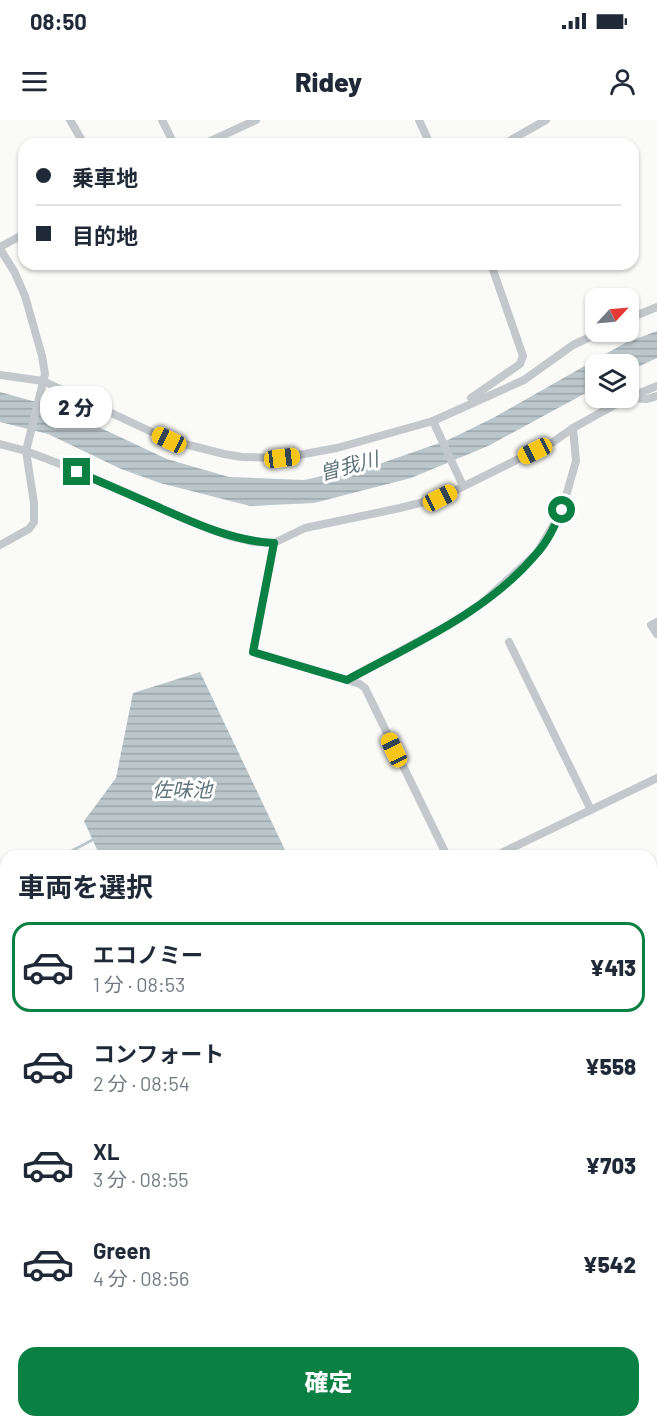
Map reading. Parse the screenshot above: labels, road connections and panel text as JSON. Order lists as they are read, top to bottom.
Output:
{
  "water": ["曽我川", "佐味池"],
  "north": "top right",
  "page": {
    "status": "08:50",
    "header": "Ridey",
    "banner": ["乗車地", "目的地"],
    "bubble": "2 分",
    "heading": "車両を選択",
    "list": [
      {
        "name": "エコノミー",
        "note": "1 分 · 08:53",
        "value": "¥413"
      },
      {
        "name": "コンフォート",
        "note": "2 分 · 08:54",
        "value": "¥558"
      },
      {
        "name": "XL",
        "note": "3 分 · 08:55",
        "value": "¥703"
      },
      {
        "name": "Green",
        "note": "4 分 · 08:56",
        "value": "¥542"
      }
    ],
    "buttons": "確定"
  }
}
